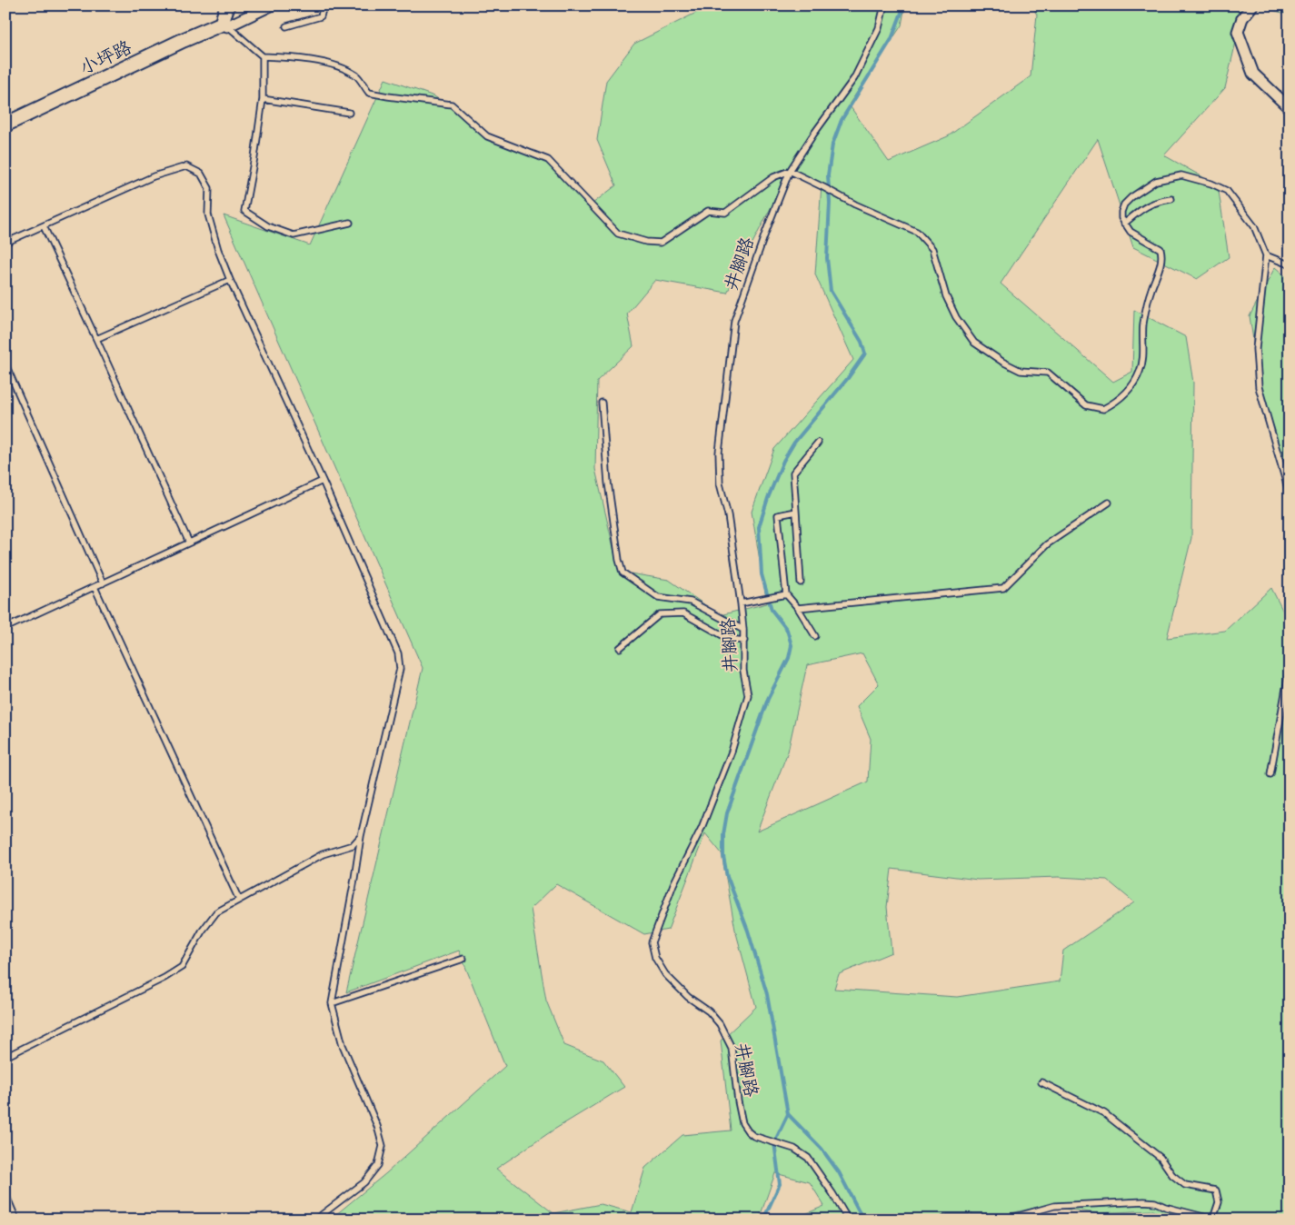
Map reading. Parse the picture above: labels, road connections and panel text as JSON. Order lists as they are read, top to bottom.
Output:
{
  "streets": {
    "street": ["小坪路"],
    "lane": ["井腳路"]
  }
}
